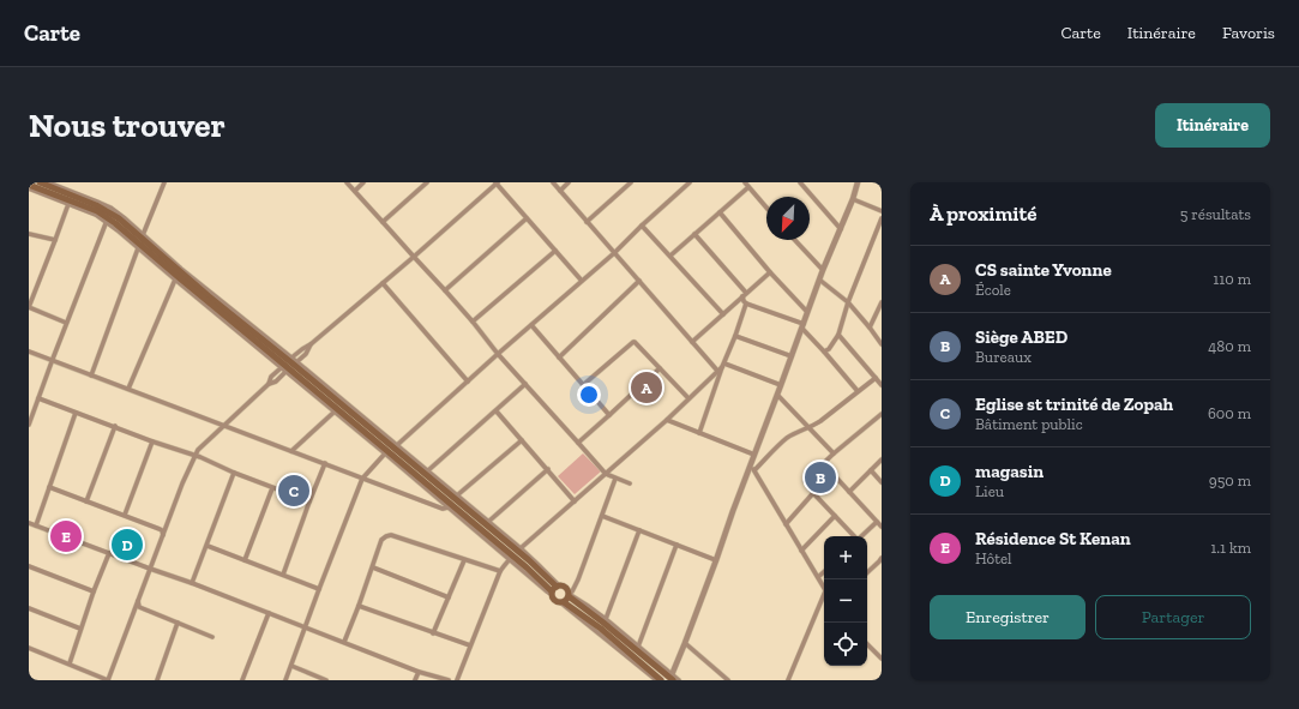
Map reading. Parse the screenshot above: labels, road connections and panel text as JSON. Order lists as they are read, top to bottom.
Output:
{
  "north": "bottom left",
  "page": {
    "header": "Carte",
    "nav": ["Carte", "Itinéraire", "Favoris"],
    "buttons": [
      "Itinéraire",
      ["Enregistrer", "Partager"]
    ],
    "title": "Nous trouver",
    "heading": ["À proximité", "5 résultats"],
    "list": [
      {
        "mark": "A",
        "name": "CS sainte Yvonne",
        "note": "École",
        "value": "110 m"
      },
      {
        "mark": "B",
        "name": "Siège ABED",
        "note": "Bureaux",
        "value": "480 m"
      },
      {
        "mark": "C",
        "name": "Eglise st trinité de Zopah",
        "note": "Bâtiment public",
        "value": "600 m"
      },
      {
        "mark": "D",
        "name": "magasin",
        "note": "Lieu",
        "value": "950 m"
      },
      {
        "mark": "E",
        "name": "Résidence St Kenan",
        "note": "Hôtel",
        "value": "1.1 km"
      }
    ],
    "pins": [
      "A",
      "B",
      "C",
      "E",
      "D"
    ],
    "map_buttons": ["+", "−"]
  }
}
